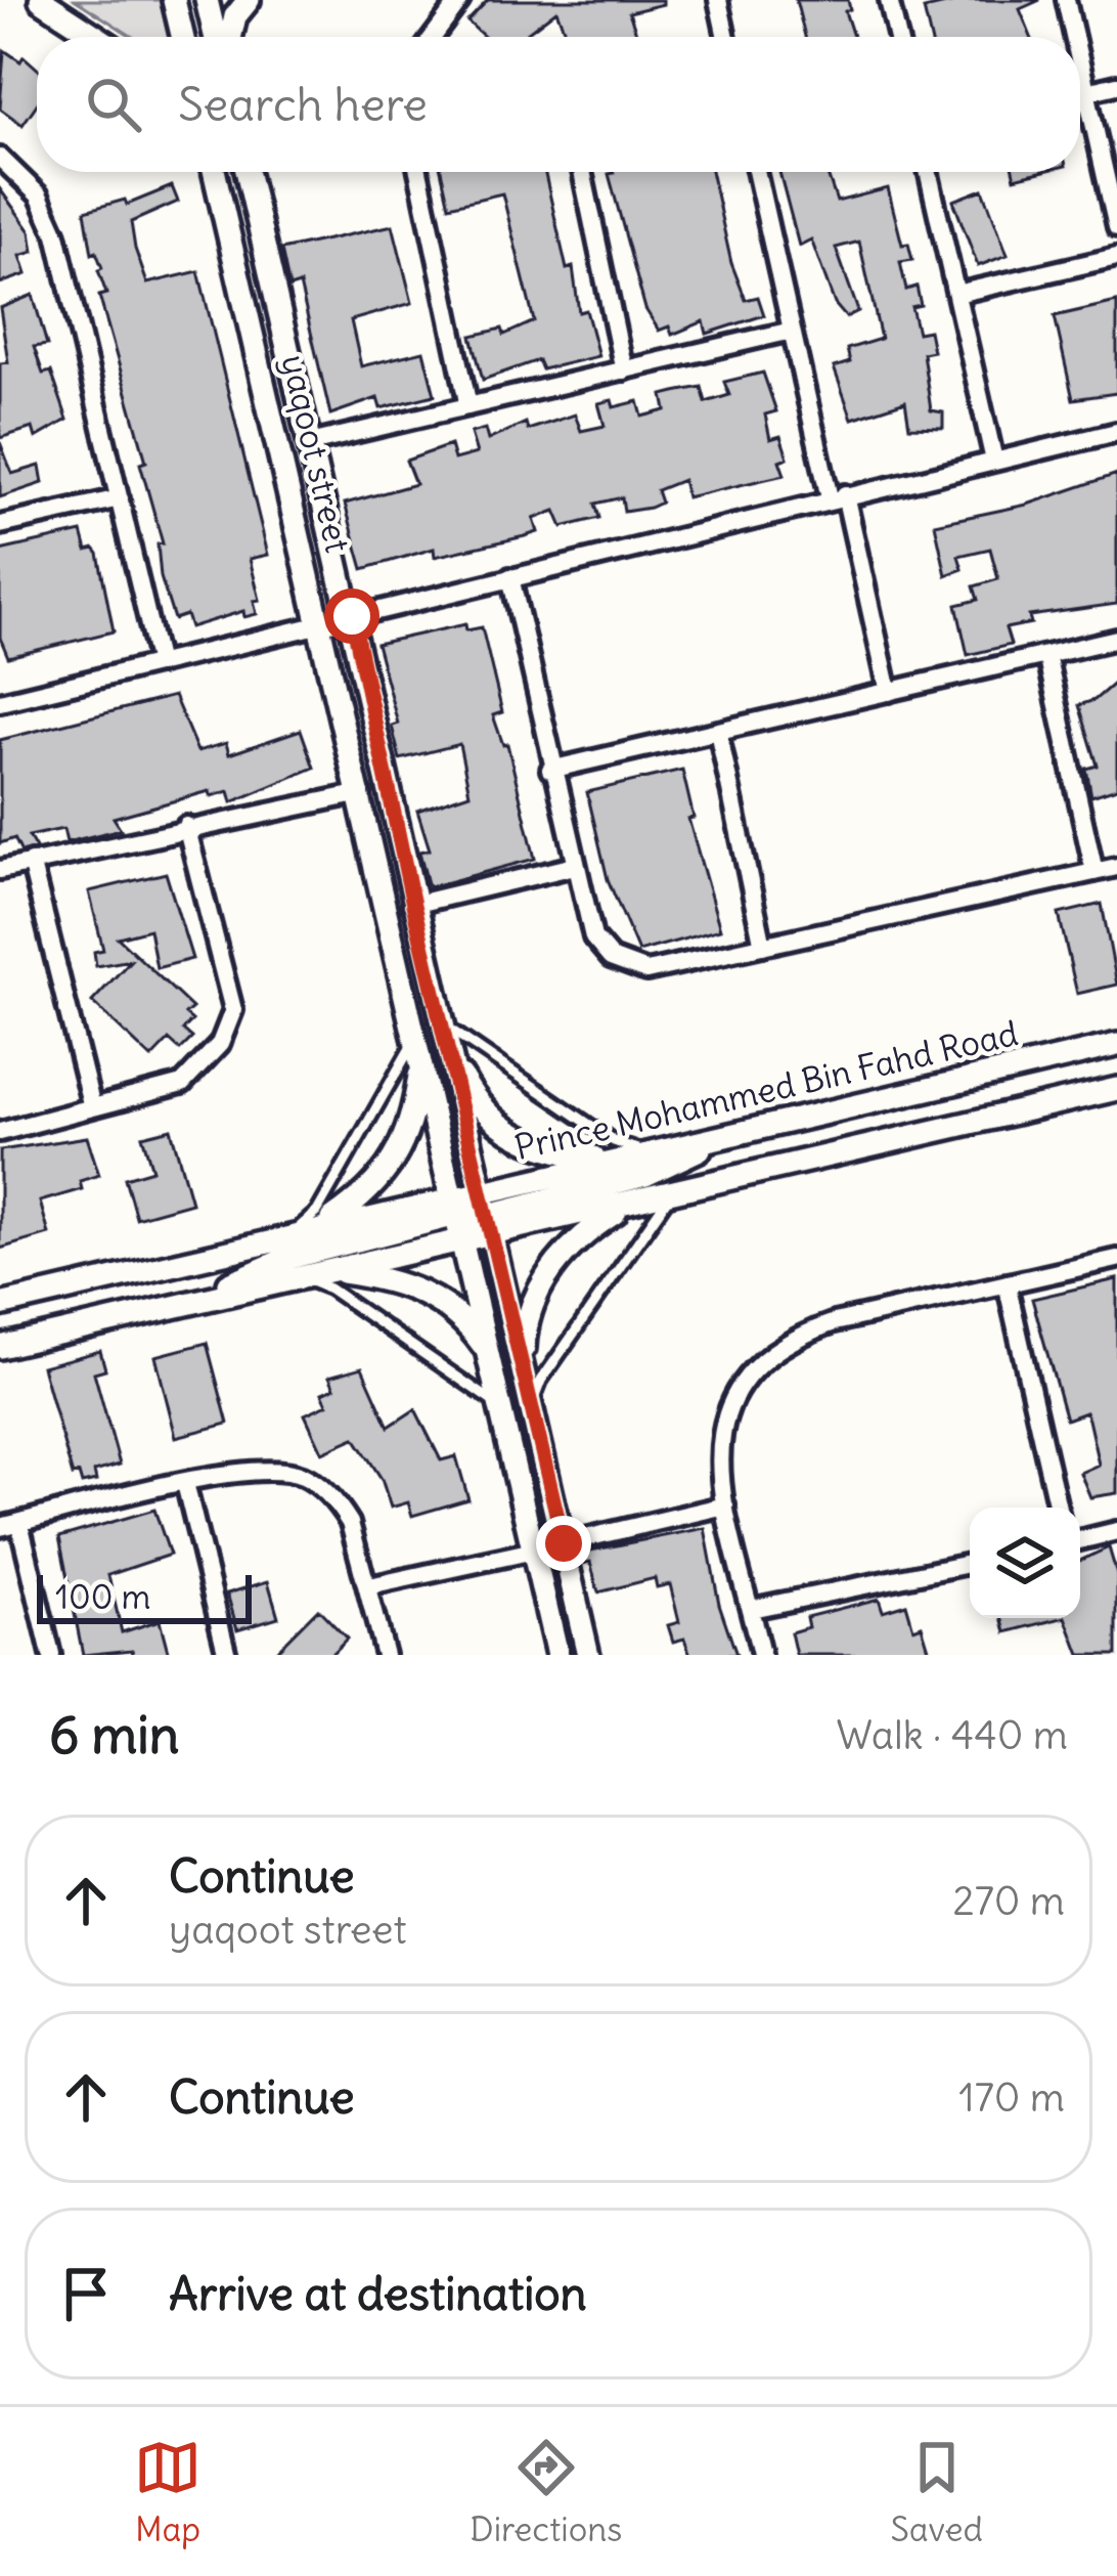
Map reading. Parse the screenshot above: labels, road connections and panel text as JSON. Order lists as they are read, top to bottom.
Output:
{
  "streets": {
    "street": ["yaqoot street", "Prince Mohammed Bin Fahd Road"]
  },
  "crossings": [
    ["yaqoot street", "Prince Mohammed Bin Fahd Road"]
  ],
  "scale_bar": "100 m",
  "page": {
    "search": "Search here",
    "scale": "100 m",
    "heading": ["6 min", "Walk · 440 m"],
    "list": [
      ["Continue", "yaqoot street", "270 m"],
      ["Continue", "170 m"],
      "Arrive at destination"
    ],
    "nav": ["Map", "Directions", "Saved"]
  }
}
